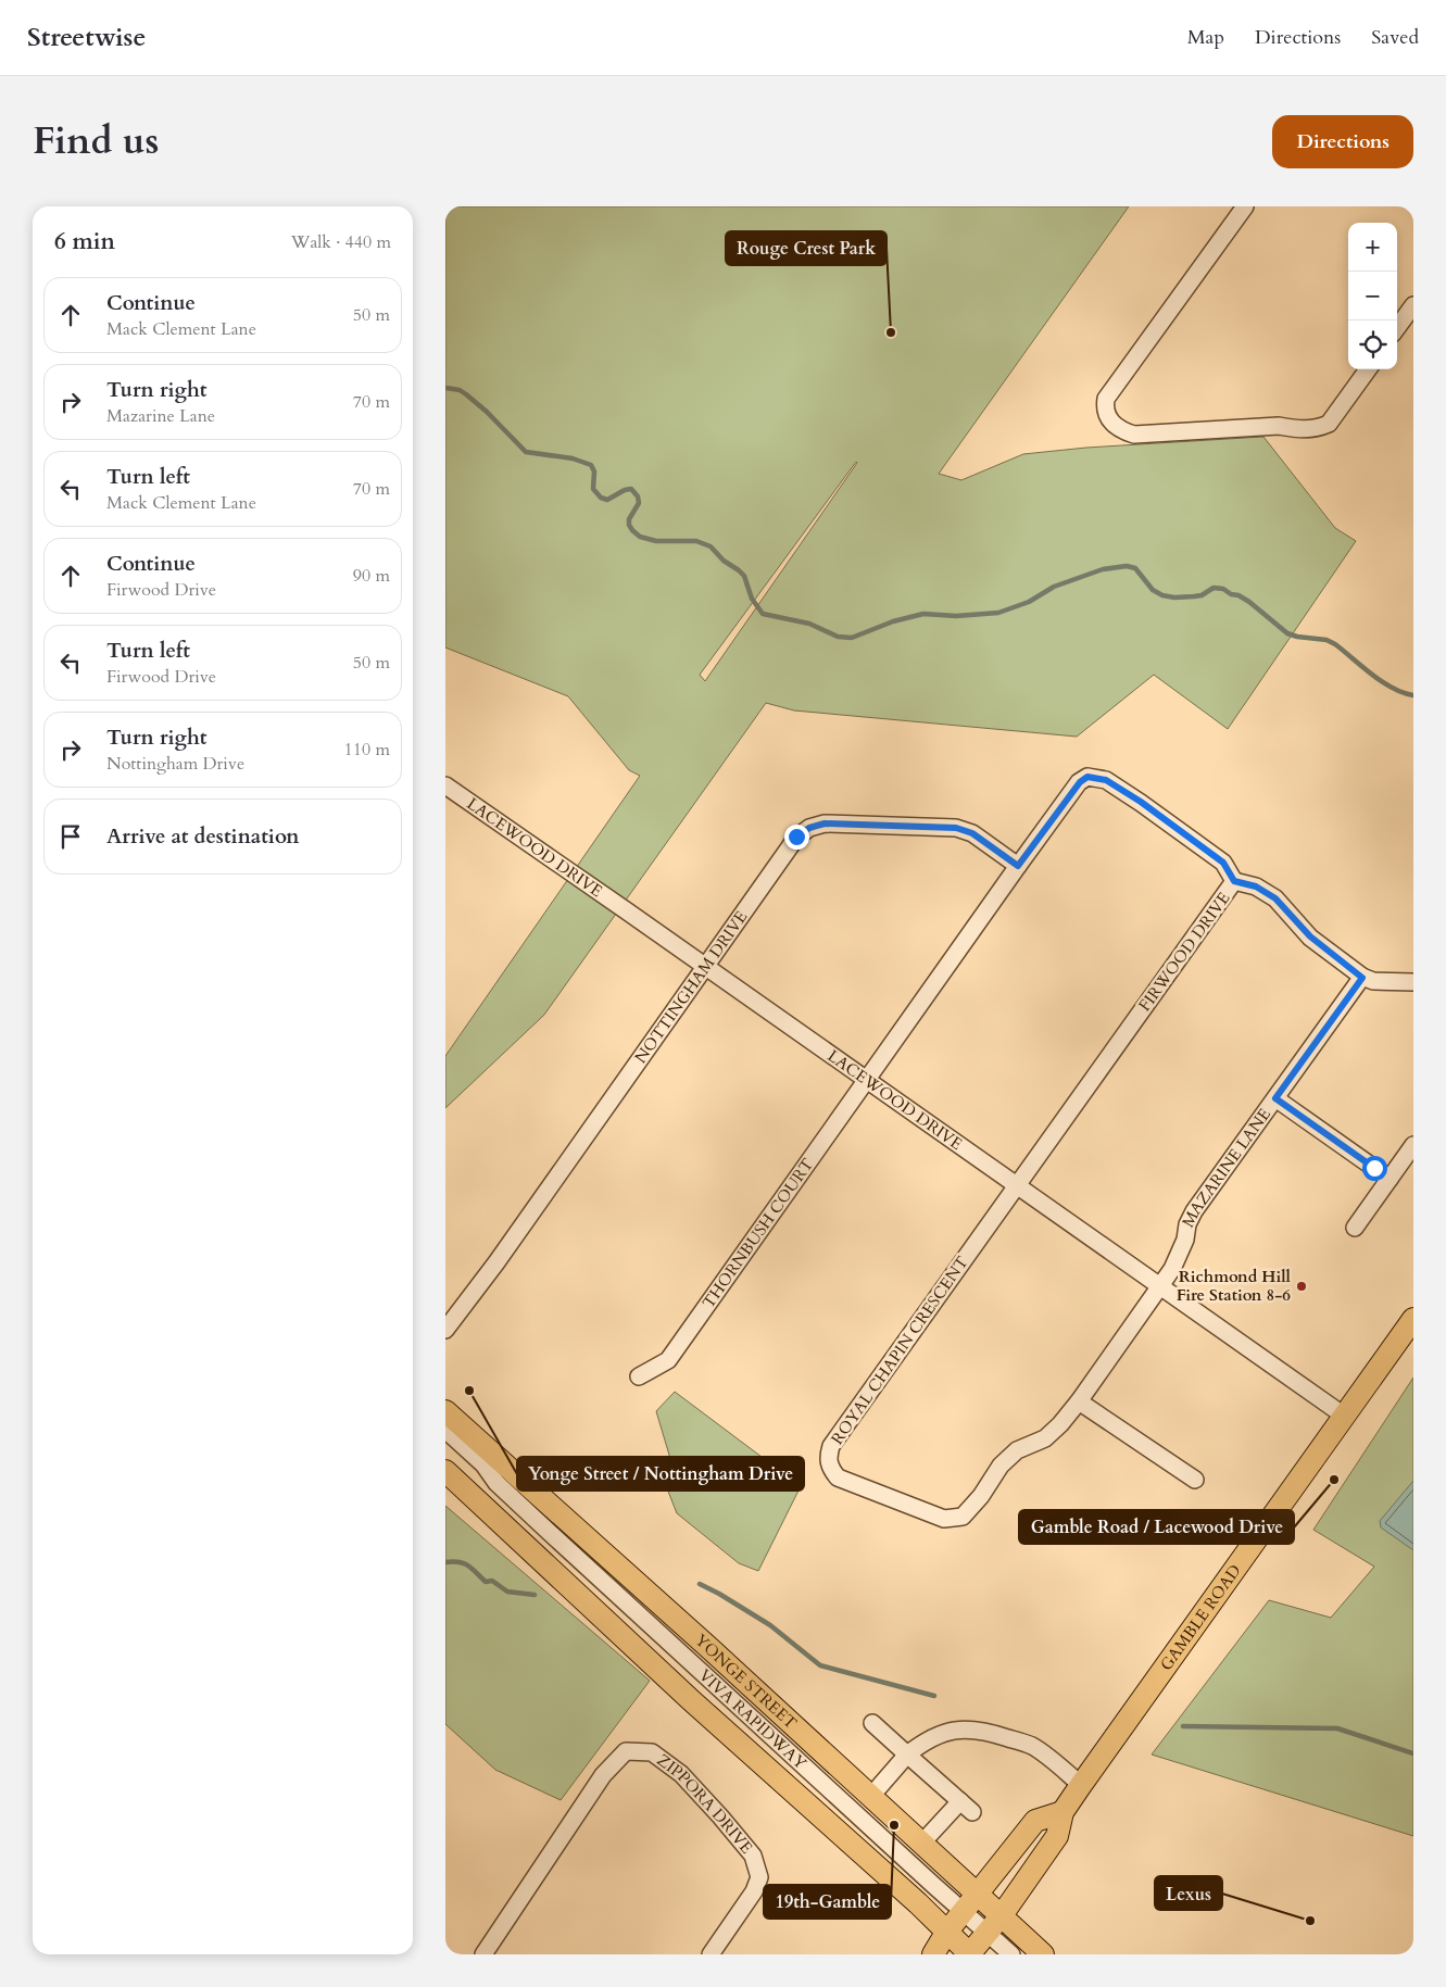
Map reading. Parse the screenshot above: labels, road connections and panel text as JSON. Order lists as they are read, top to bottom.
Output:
{
  "streets": {
    "main road": ["GAMBLE ROAD", "YONGE STREET"],
    "street": [
      "LACEWOOD DRIVE",
      "FIRWOOD DRIVE",
      "NOTTINGHAM DRIVE",
      "MAZARINE LANE",
      "THORNBUSH COURT",
      "ROYAL CHAPIN CRESCENT",
      "VIVA RAPIDWAY",
      "ZIPPORA DRIVE"
    ]
  },
  "crossings": [
    ["LACEWOOD DRIVE", "FIRWOOD DRIVE"],
    ["LACEWOOD DRIVE", "NOTTINGHAM DRIVE"],
    ["LACEWOOD DRIVE", "MAZARINE LANE"],
    ["LACEWOOD DRIVE", "THORNBUSH COURT"],
    ["LACEWOOD DRIVE", "ROYAL CHAPIN CRESCENT"],
    ["LACEWOOD DRIVE", "GAMBLE ROAD"],
    ["FIRWOOD DRIVE", "NOTTINGHAM DRIVE"],
    ["FIRWOOD DRIVE", "THORNBUSH COURT"],
    ["FIRWOOD DRIVE", "ROYAL CHAPIN CRESCENT"],
    ["MAZARINE LANE", "ROYAL CHAPIN CRESCENT"],
    ["GAMBLE ROAD", "YONGE STREET"],
    ["GAMBLE ROAD", "VIVA RAPIDWAY"]
  ],
  "places": [
    "Rouge Crest Park",
    "Richmond Hill Fire Station 8-6",
    "Yonge Street / Nottingham Drive",
    "Gamble Road / Lacewood Drive",
    "19th-Gamble",
    "Lexus"
  ],
  "page": {
    "header": "Streetwise",
    "nav": ["Map", "Directions", "Saved"],
    "title": "Find us",
    "buttons": "Directions",
    "heading": ["6 min", "Walk · 440 m"],
    "map_buttons": ["+", "−"],
    "list": [
      ["Continue", "Mack Clement Lane", "50 m"],
      ["Turn right", "Mazarine Lane", "70 m"],
      ["Turn left", "Mack Clement Lane", "70 m"],
      ["Continue", "Firwood Drive", "90 m"],
      ["Turn left", "Firwood Drive", "50 m"],
      ["Turn right", "Nottingham Drive", "110 m"],
      "Arrive at destination"
    ]
  }
}
